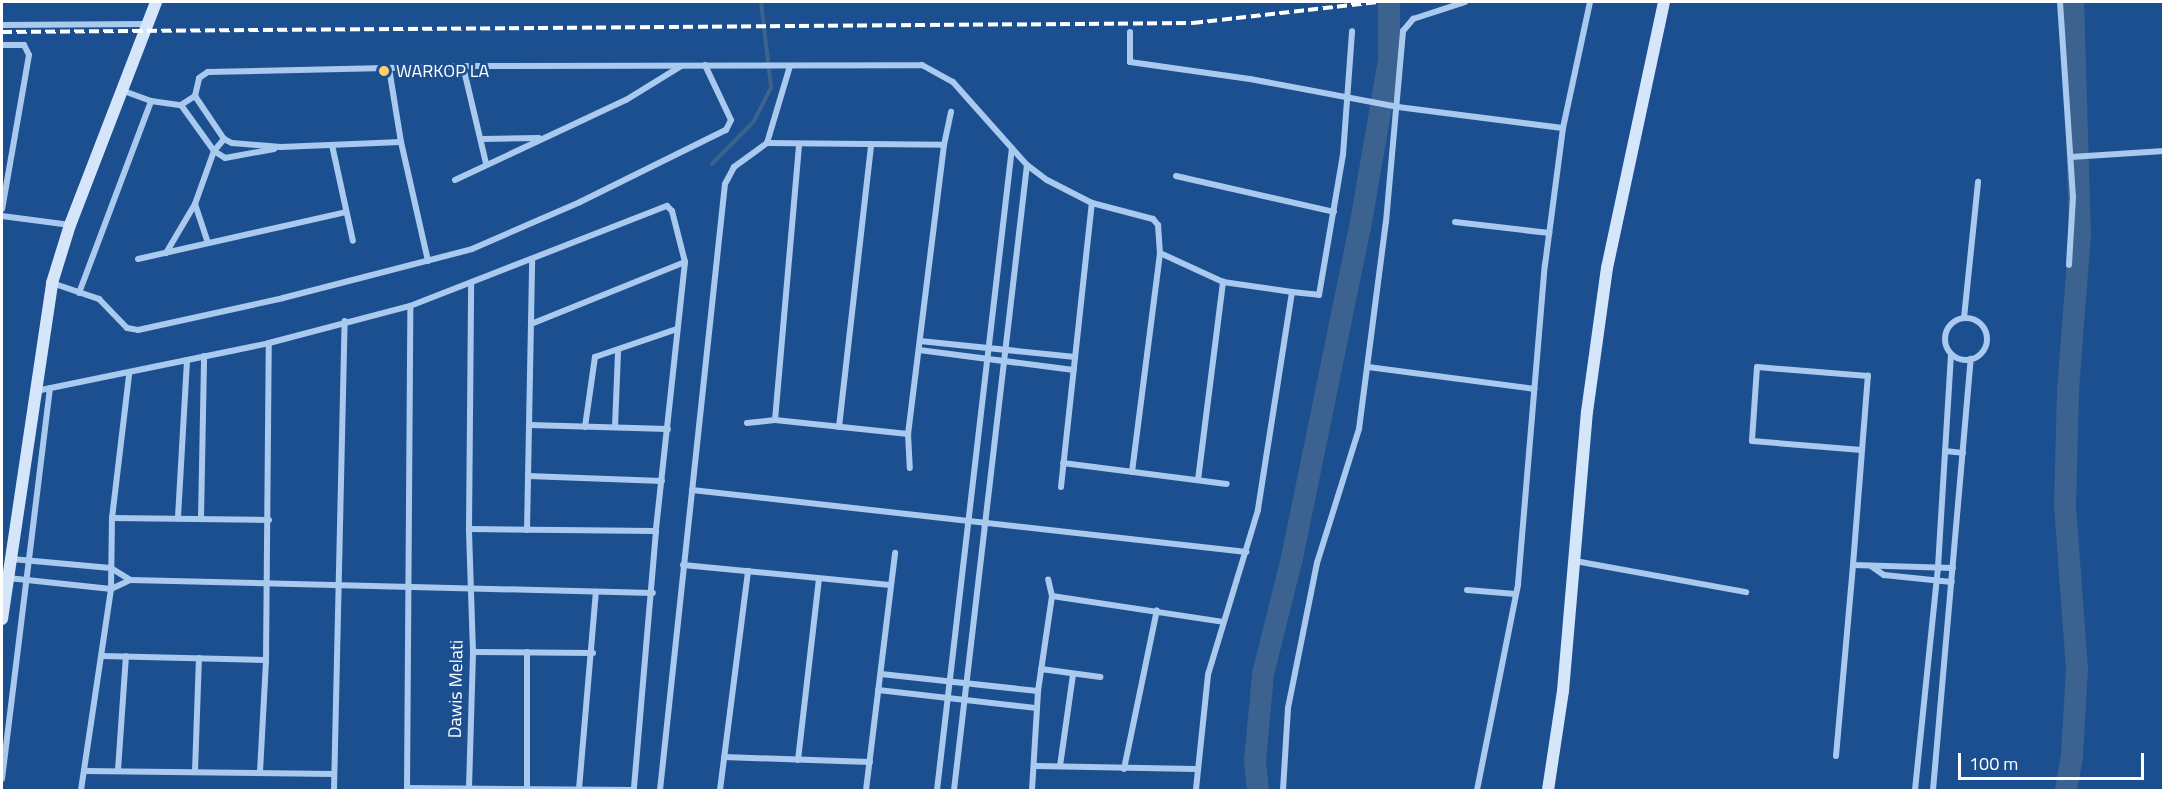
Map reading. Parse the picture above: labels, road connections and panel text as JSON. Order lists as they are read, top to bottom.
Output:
{
  "streets": {
    "street": ["Dawis Melati"]
  },
  "places": ["WARKOP LA"],
  "scale_bar": "100 m"
}
